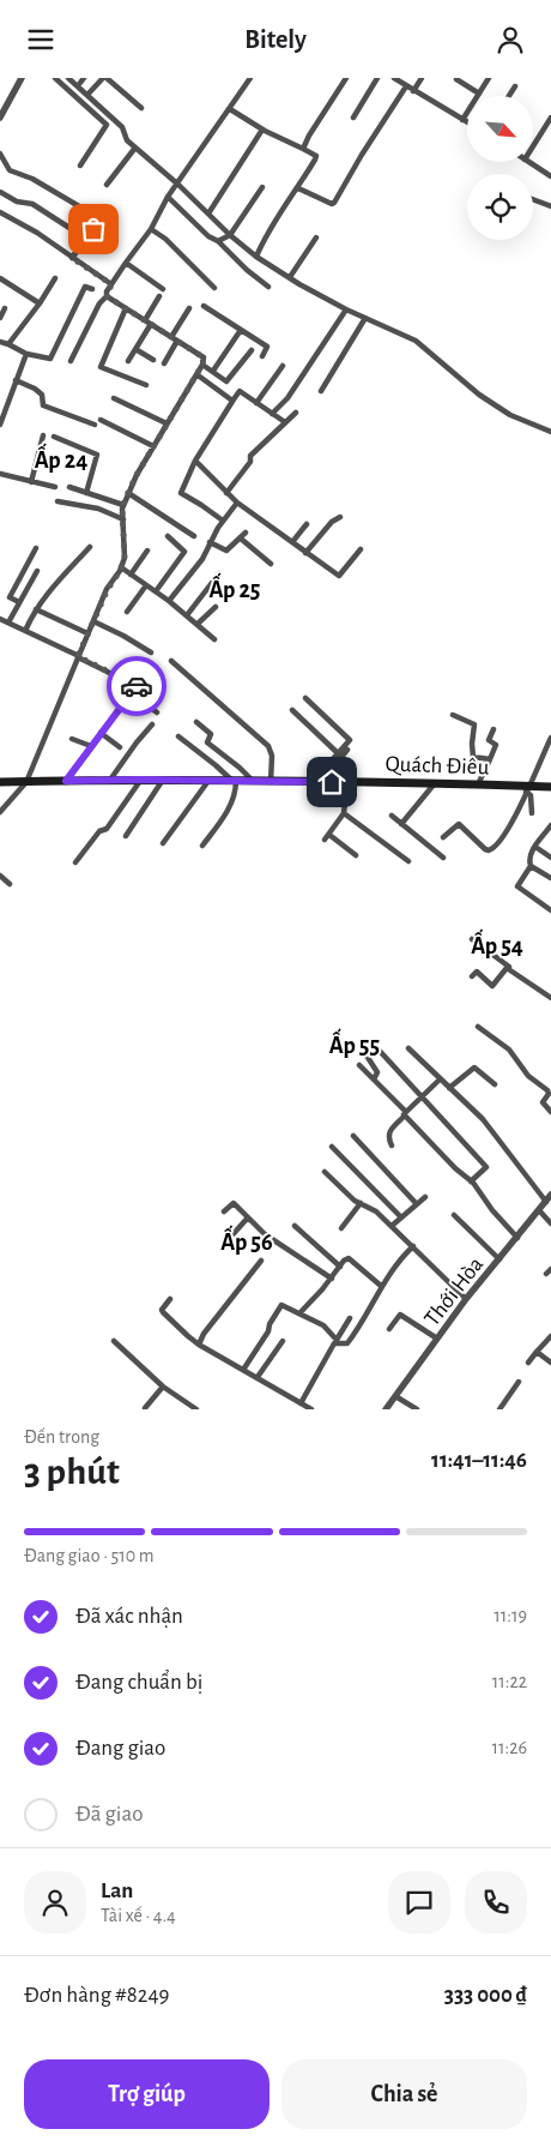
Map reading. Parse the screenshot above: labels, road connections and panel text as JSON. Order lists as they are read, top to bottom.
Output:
{
  "streets": {
    "main road": ["Quách Điêu"],
    "street": ["Thới Hòa"]
  },
  "districts": [
    "Ấp 24",
    "Ấp 25",
    "Ấp 54",
    "Ấp 55",
    "Ấp 56"
  ],
  "north": "bottom right",
  "page": {
    "header": "Bitely",
    "heading": ["3 phút", "Đến trong", "11:41–11:46"],
    "panel": [
      "Lan",
      "Tài xế · 4.4",
      "Đơn hàng #8249",
      "333 000 ₫"
    ],
    "bar": "Đang giao · 510 m",
    "list": [
      ["Đã xác nhận", "11:19"],
      ["Đang chuẩn bị", "11:22"],
      ["Đang giao", "11:26"],
      "Đã giao"
    ],
    "buttons": ["Trợ giúp", "Chia sẻ"]
  }
}
